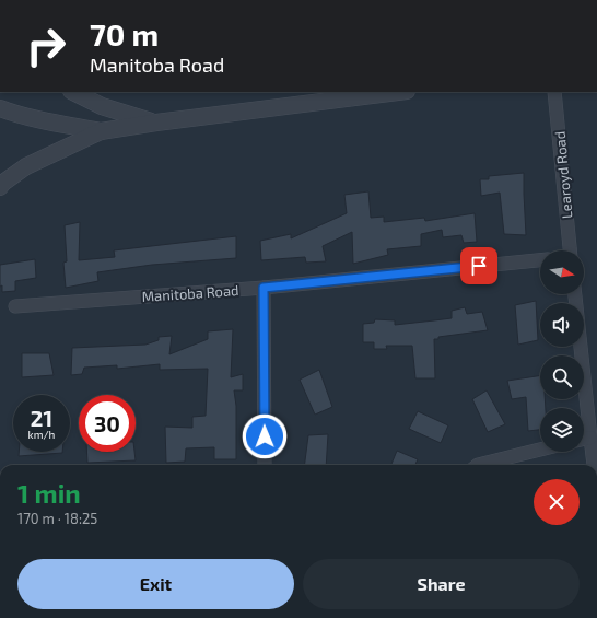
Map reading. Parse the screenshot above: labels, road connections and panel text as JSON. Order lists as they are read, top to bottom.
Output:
{
  "streets": {
    "street": ["Learoyd Road", "Manitoba Road"]
  },
  "north": "right",
  "page": {
    "turn": ["70 m", "Manitoba Road"],
    "speed": "21 km/h",
    "limit": "30",
    "heading": ["1 min", "170 m · 18:25"],
    "buttons": ["Exit", "Share"]
  }
}
